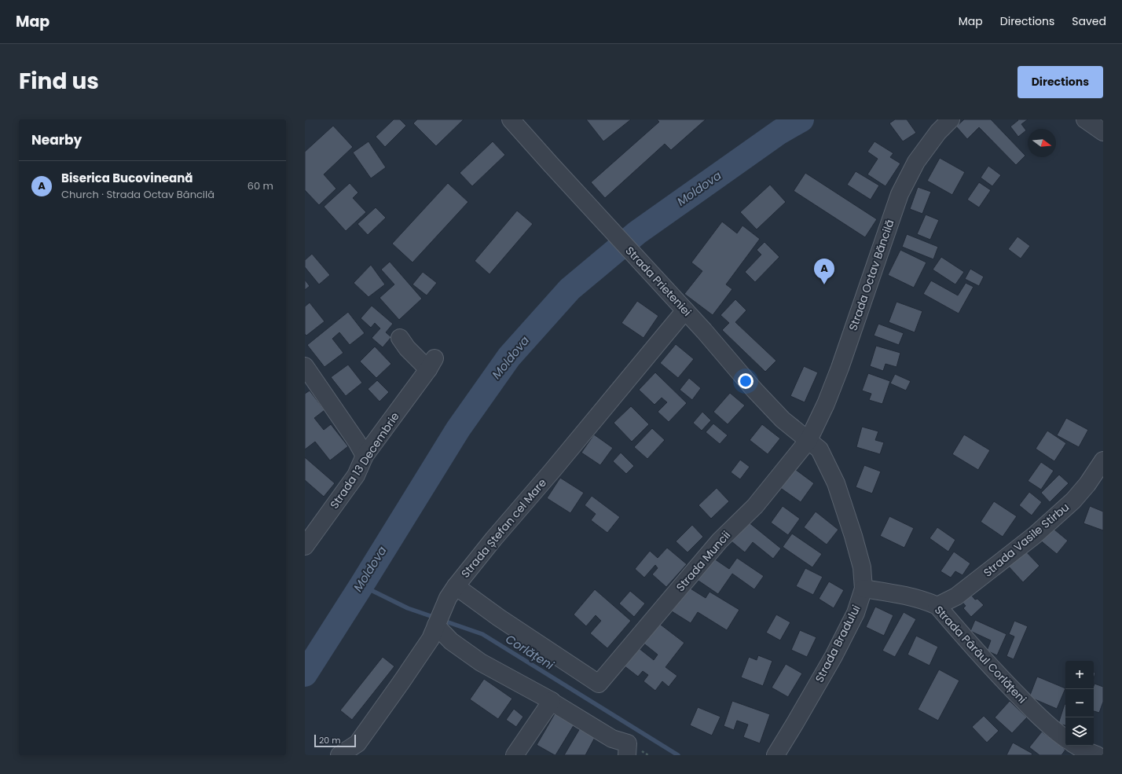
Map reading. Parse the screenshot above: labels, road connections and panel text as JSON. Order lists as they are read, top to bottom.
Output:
{
  "streets": {
    "street": [
      "Strada Octav Băncilă",
      "Strada Prieteniei",
      "Strada 13 Decembrie",
      "Strada Ștefan cel Mare",
      "Strada Vasile Stirbu",
      "Strada Muncii",
      "Strada Bradului",
      "Strada Pârâul Corlățeni"
    ]
  },
  "crossings": [
    ["Strada Octav Băncilă", "Strada Prieteniei"],
    ["Strada Octav Băncilă", "Strada Muncii"],
    ["Strada Octav Băncilă", "Strada Bradului"],
    ["Strada Prieteniei", "Strada Ștefan cel Mare"],
    ["Strada Prieteniei", "Strada Muncii"],
    ["Strada Prieteniei", "Strada Bradului"],
    ["Strada Ștefan cel Mare", "Strada Muncii"],
    ["Strada Vasile Stirbu", "Strada Pârâul Corlățeni"],
    ["Strada Muncii", "Strada Bradului"],
    ["Strada Bradului", "Strada Pârâul Corlățeni"]
  ],
  "water": ["Moldova", "Corlățeni"],
  "scale_bar": "20 m",
  "north": "right",
  "page": {
    "header": "Map",
    "nav": ["Map", "Directions", "Saved"],
    "title": "Find us",
    "buttons": "Directions",
    "heading": "Nearby",
    "list": [
      {
        "mark": "A",
        "name": "Biserica Bucovineană",
        "note": "Church · Strada Octav Băncilă",
        "value": "60 m"
      }
    ],
    "pins": "A",
    "map_buttons": ["+", "−"],
    "scale": "20 m"
  }
}
